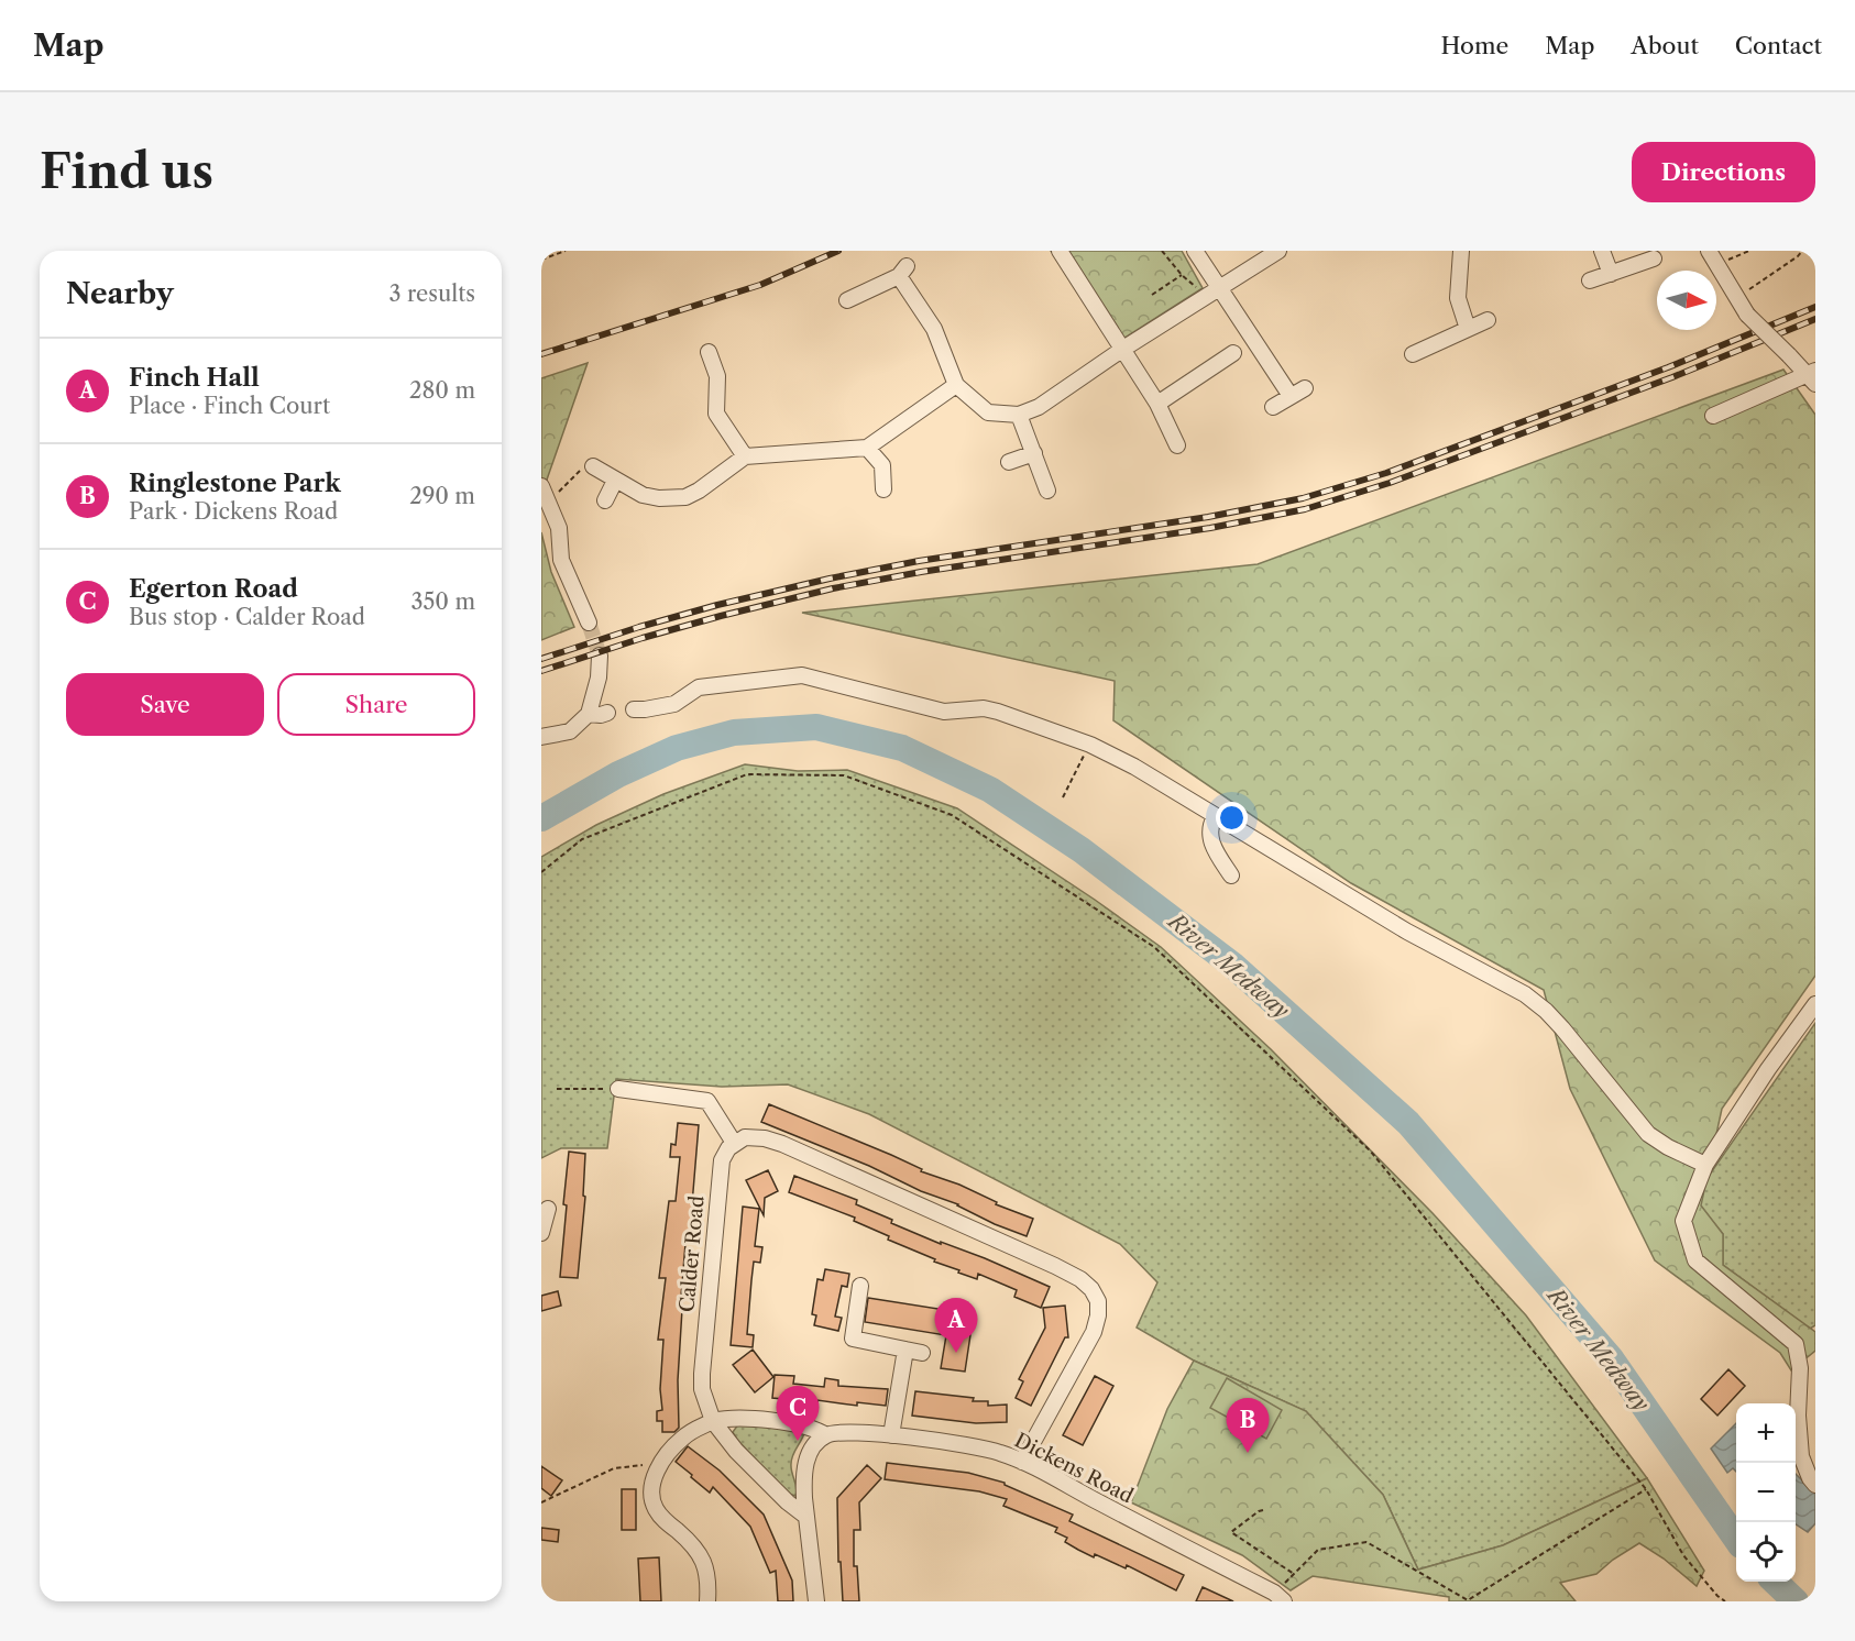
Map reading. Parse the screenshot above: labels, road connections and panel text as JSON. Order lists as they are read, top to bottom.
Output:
{
  "streets": {
    "street": ["Calder Road", "Dickens Road"]
  },
  "water": ["River Medway"],
  "north": "right",
  "page": {
    "header": "Map",
    "nav": [
      "Home",
      "Map",
      "About",
      "Contact"
    ],
    "buttons": [
      "Directions",
      ["Save", "Share"]
    ],
    "title": "Find us",
    "heading": ["Nearby", "3 results"],
    "list": [
      {
        "mark": "A",
        "name": "Finch Hall",
        "note": "Place · Finch Court",
        "value": "280 m"
      },
      {
        "mark": "B",
        "name": "Ringlestone Park",
        "note": "Park · Dickens Road",
        "value": "290 m"
      },
      {
        "mark": "C",
        "name": "Egerton Road",
        "note": "Bus stop · Calder Road",
        "value": "350 m"
      }
    ],
    "pins": ["A", "C", "B"],
    "map_buttons": ["+", "−"]
  }
}
